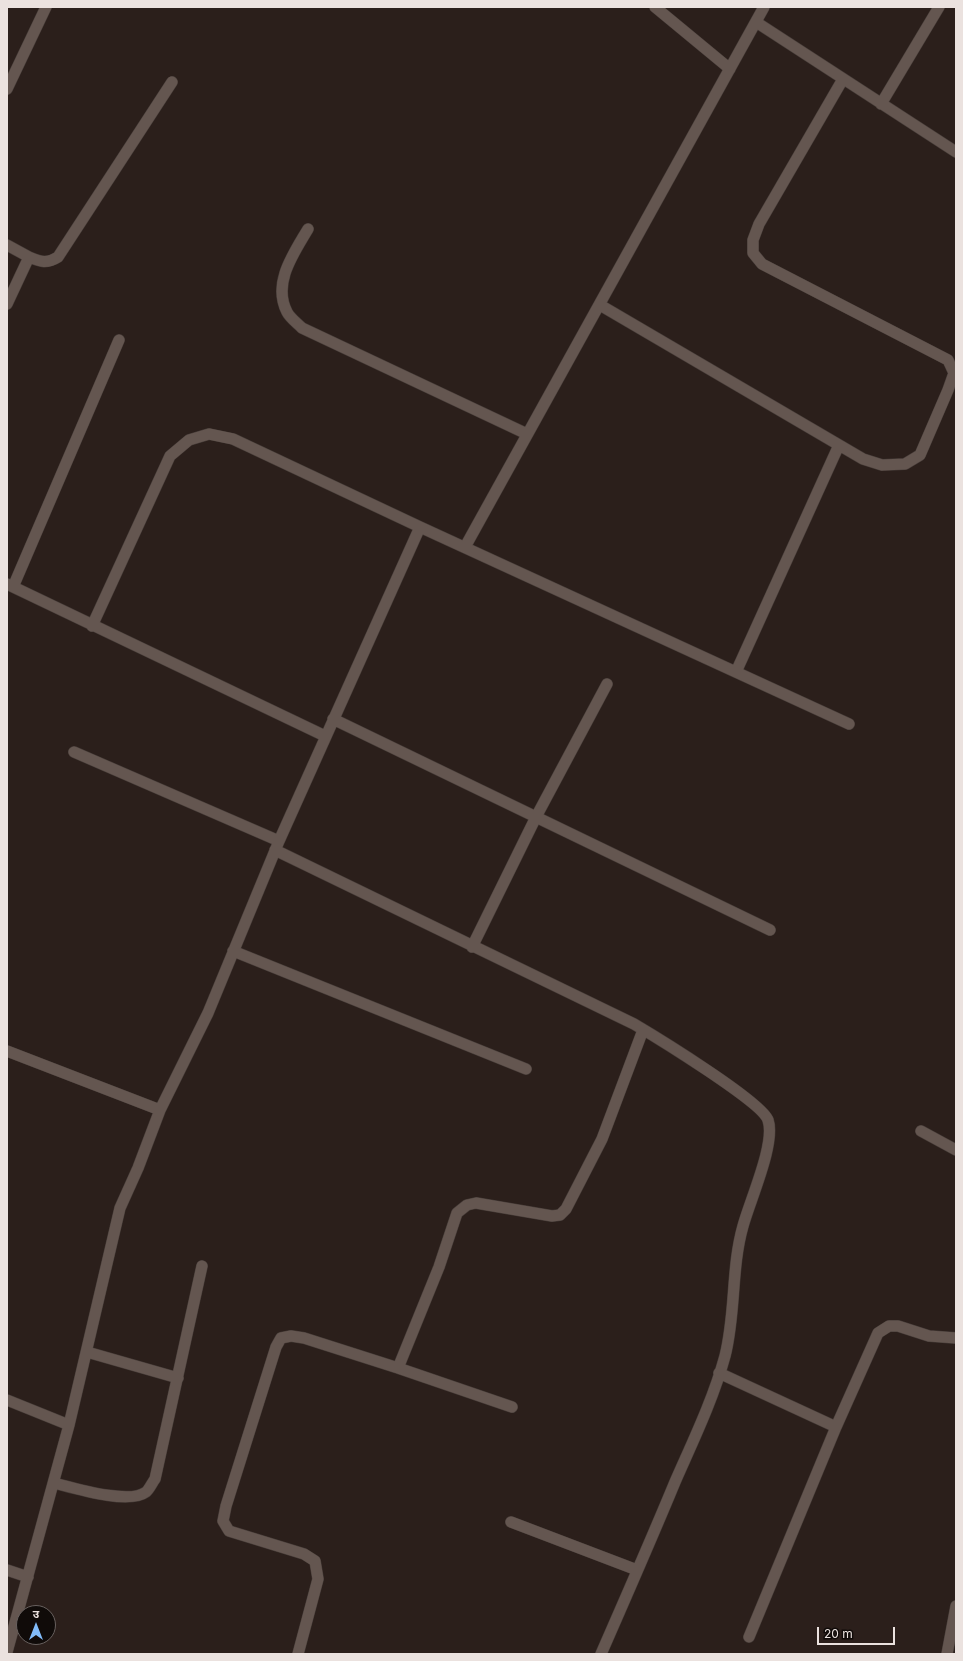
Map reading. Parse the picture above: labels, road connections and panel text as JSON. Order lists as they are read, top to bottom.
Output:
{
  "scale_bar": "20 m",
  "north": "top"
}
